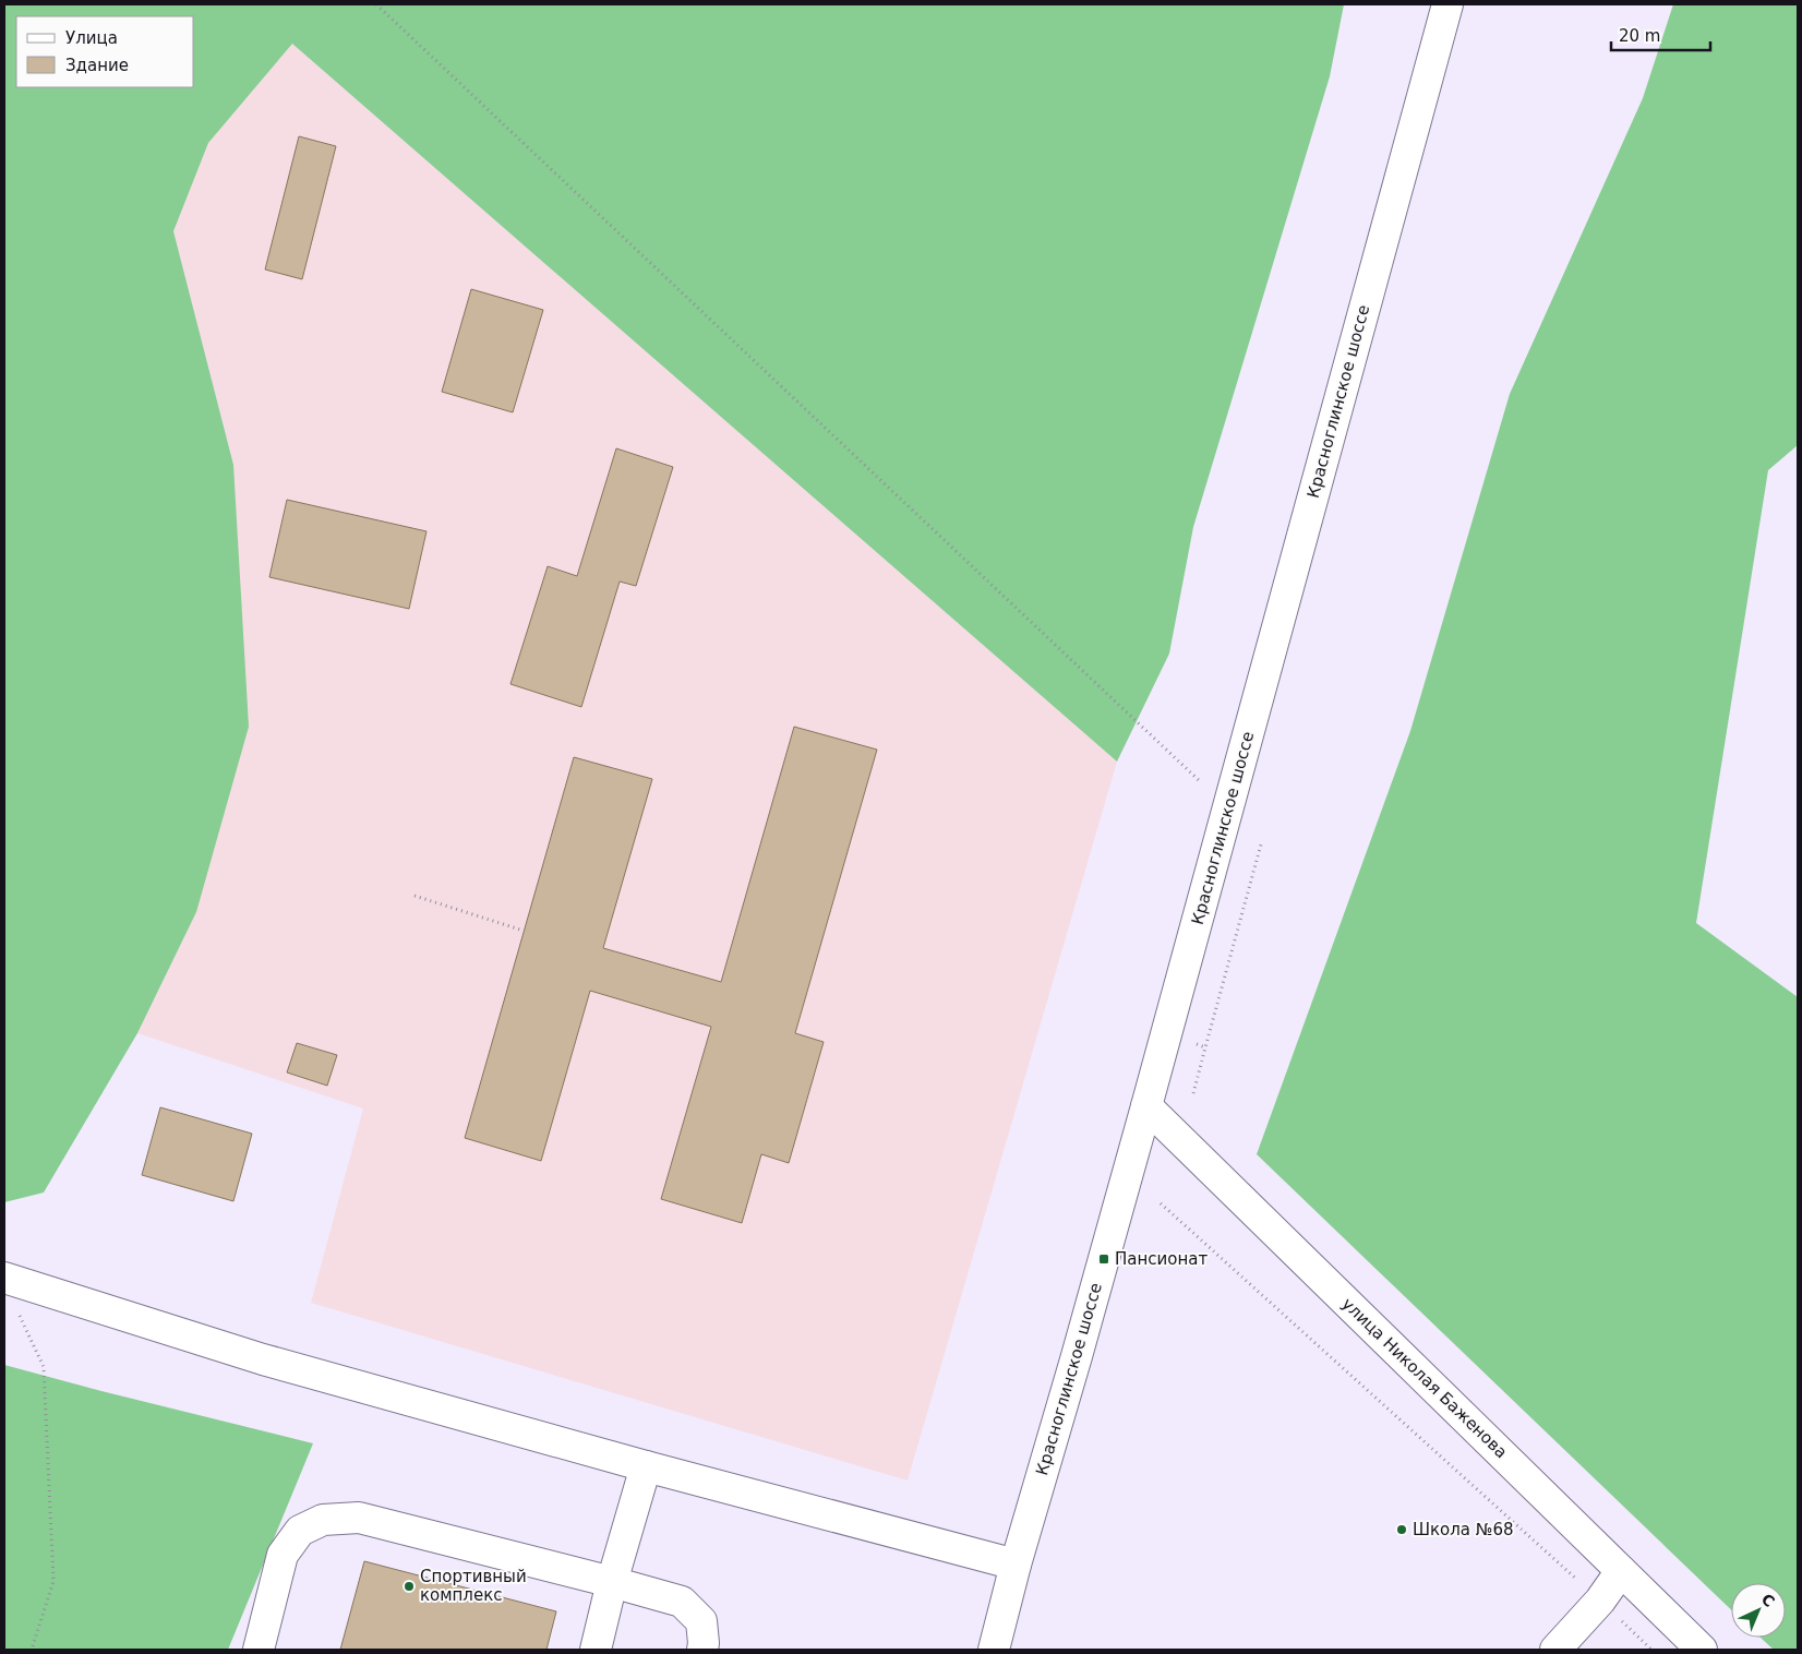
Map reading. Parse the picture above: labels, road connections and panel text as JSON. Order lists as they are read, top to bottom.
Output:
{
  "streets": {
    "street": ["Красноглинское шоссе", "улица Николая Баженова"]
  },
  "crossings": [
    ["Красноглинское шоссе", "улица Николая Баженова"]
  ],
  "places": {
    "transit": ["Пансионат"],
    "other": ["Школа №68", "Спортивный комплекс"]
  },
  "legend": ["Улица", "Здание"],
  "scale_bar": "20 m",
  "north": "top right"
}
